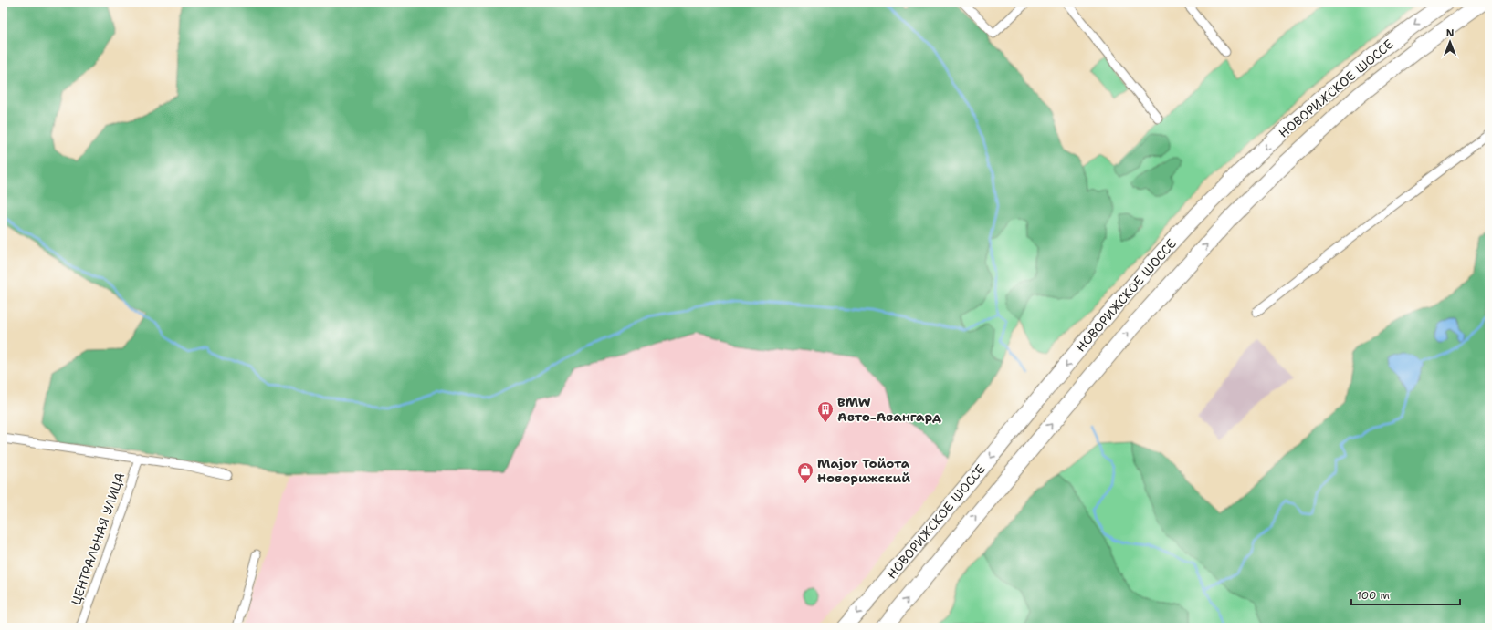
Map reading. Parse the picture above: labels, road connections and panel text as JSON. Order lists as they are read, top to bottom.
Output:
{
  "streets": {
    "highway": ["НОВОРИЖСКОЕ ШОССЕ"],
    "street": ["ЦЕНТРАЛЬНАЯ УЛИЦА"]
  },
  "places": {
    "building": ["BMW Авто-Авангард"],
    "shop": ["Major Тойота Новорижский"]
  },
  "scale_bar": "100 m",
  "north": "top"
}
